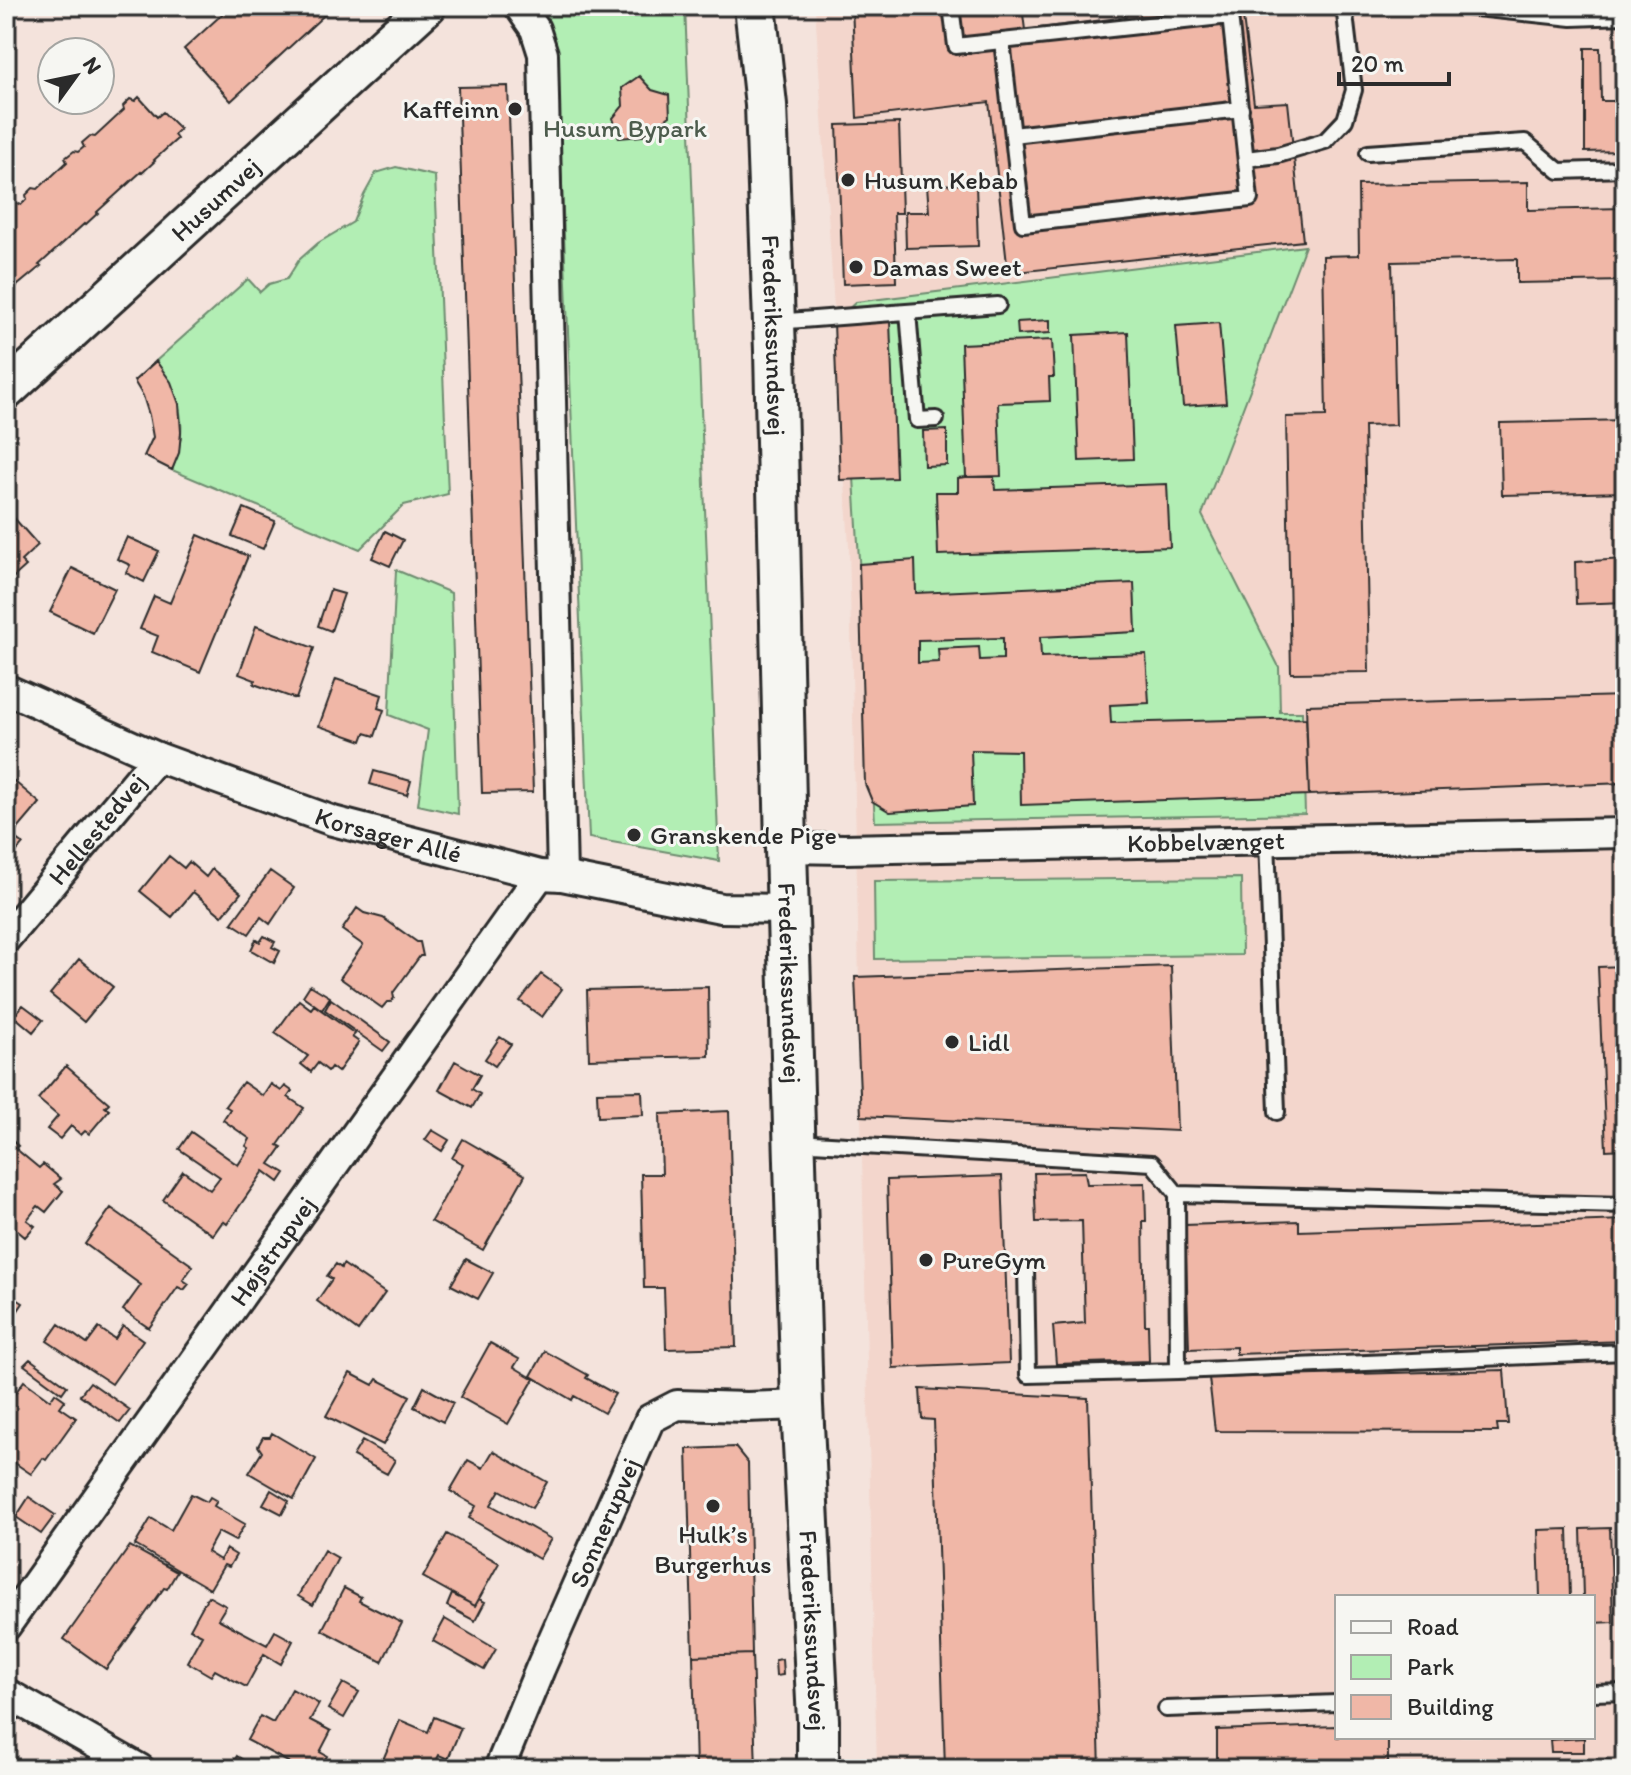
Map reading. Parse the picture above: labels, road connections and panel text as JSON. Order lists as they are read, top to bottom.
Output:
{
  "streets": {
    "main road": ["Frederikssundsvej"],
    "street": [
      "Husumvej",
      "Hellestedvej",
      "Korsager Allé",
      "Kobbelvænget",
      "Højstrupvej",
      "Sonnerupvej"
    ]
  },
  "crossings": [
    ["Frederikssundsvej", "Korsager Allé"],
    ["Frederikssundsvej", "Kobbelvænget"],
    ["Frederikssundsvej", "Sonnerupvej"],
    ["Hellestedvej", "Korsager Allé"],
    ["Korsager Allé", "Højstrupvej"]
  ],
  "parks": ["Husum Bypark"],
  "places": [
    "Kaffeinn",
    "Husum Kebab",
    "Damas Sweet",
    "Granskende Pige",
    "Lidl",
    "PureGym",
    "Hulk’s Burgerhus"
  ],
  "legend": ["Road", "Park", "Building"],
  "scale_bar": "20 m",
  "north": "top right"
}
